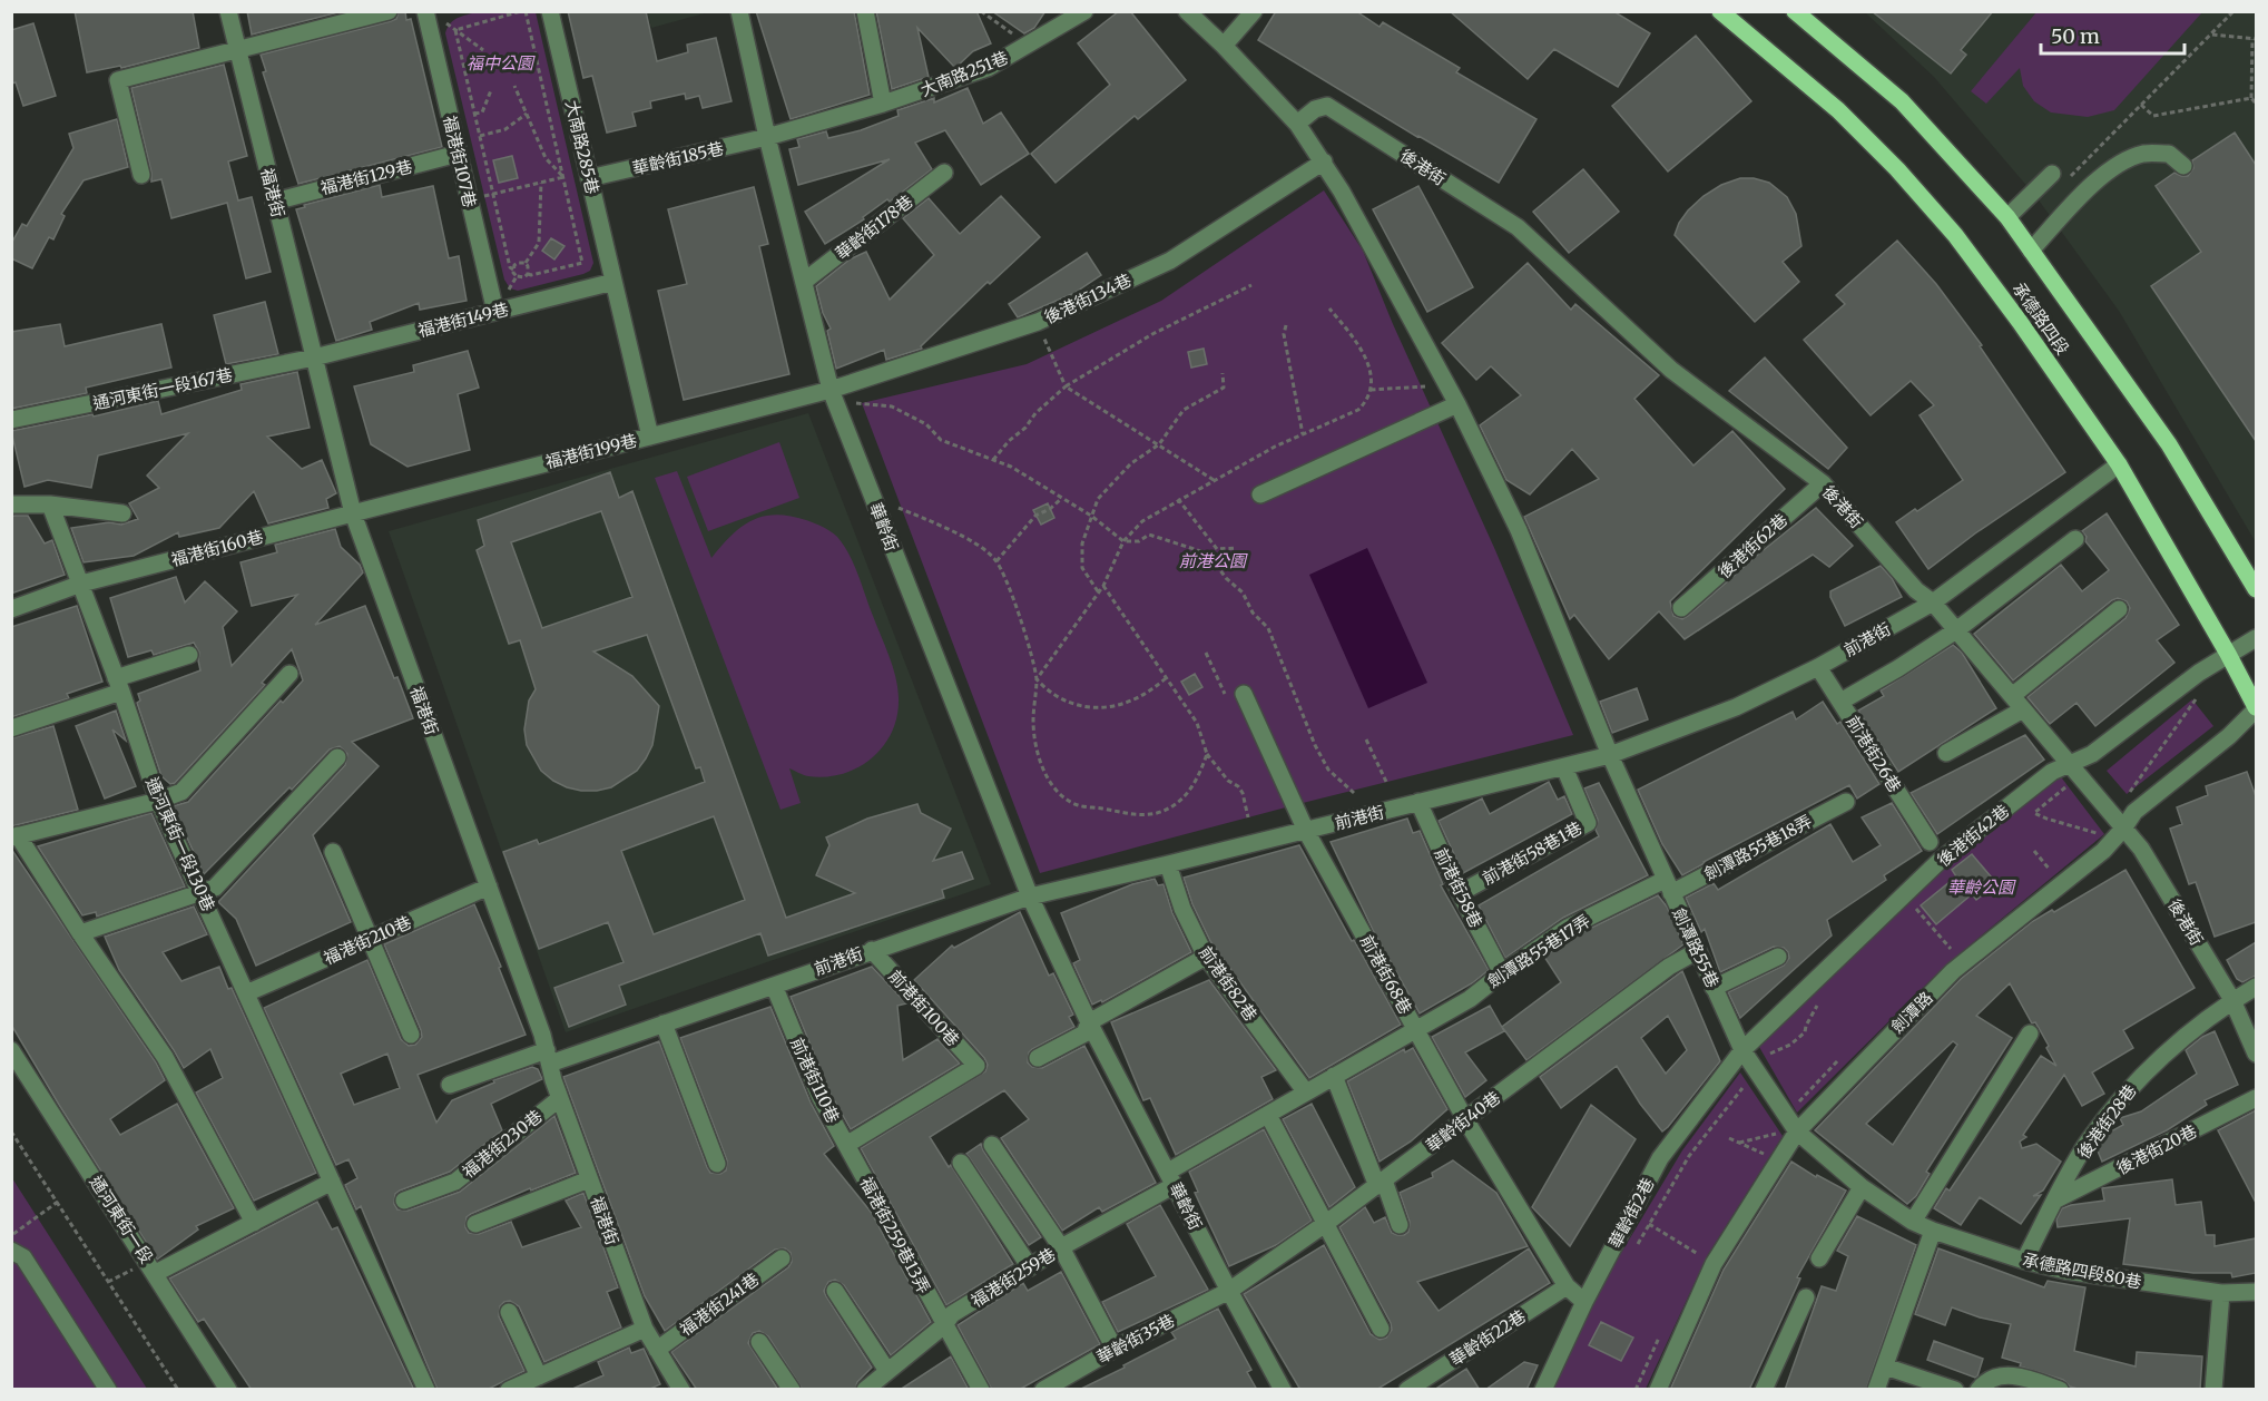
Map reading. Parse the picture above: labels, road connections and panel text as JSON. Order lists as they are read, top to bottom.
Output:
{
  "streets": {
    "main road": ["承德路四段"],
    "street": [
      "大南路251巷",
      "大南路285巷",
      "華齡街185巷",
      "福港街107巷",
      "後港街",
      "福港街129巷",
      "福港街",
      "華齡街178巷",
      "後港街134巷",
      "福港街149巷",
      "通河東街一段167巷",
      "福港街199巷",
      "華齡街",
      "後港街62巷",
      "福港街160巷",
      "前港街",
      "前港街26巷",
      "後港街42巷",
      "通河東街一段130巷",
      "劍潭路55巷18弄",
      "前港街58巷1巷",
      "前港街58巷",
      "福港街210巷",
      "劍潭路55巷",
      "劍潭路55巷17弄",
      "前港街68巷",
      "前港街82巷",
      "前港街100巷",
      "劍潭路",
      "前港街110巷",
      "華齡街40巷",
      "後港街28巷",
      "福港街230巷",
      "後港街20巷",
      "華齡街2巷",
      "通河東街一段",
      "福港街259巷13弄",
      "承德路四段80巷",
      "福港街259巷",
      "福港街241巷",
      "華齡街22巷",
      "華齡街35巷"
    ]
  },
  "crossings": [
    ["大南路251巷", "華齡街185巷"],
    ["大南路251巷", "華齡街"],
    ["大南路285巷", "華齡街185巷"],
    ["大南路285巷", "福港街149巷"],
    ["大南路285巷", "福港街199巷"],
    ["華齡街185巷", "華齡街"],
    ["福港街107巷", "福港街129巷"],
    ["福港街107巷", "福港街149巷"],
    ["後港街", "後港街62巷"],
    ["後港街", "前港街"],
    ["後港街", "後港街42巷"],
    ["後港街", "劍潭路"],
    ["後港街", "後港街28巷"],
    ["福港街129巷", "福港街"],
    ["福港街", "福港街149巷"],
    ["福港街", "通河東街一段167巷"],
    ["福港街", "福港街199巷"],
    ["福港街", "福港街160巷"],
    ["福港街", "前港街"],
    ["福港街", "福港街210巷"],
    ["福港街", "福港街230巷"],
    ["福港街", "福港街241巷"],
    ["華齡街178巷", "華齡街"],
    ["後港街134巷", "福港街199巷"],
    ["後港街134巷", "華齡街"],
    ["承德路四段", "前港街"],
    ["承德路四段", "後港街42巷"],
    ["承德路四段", "劍潭路"],
    ["福港街149巷", "通河東街一段167巷"],
    ["福港街199巷", "華齡街"],
    ["福港街199巷", "福港街160巷"],
    ["華齡街", "前港街"],
    ["華齡街", "華齡街40巷"],
    ["華齡街", "福港街259巷"],
    ["華齡街", "華齡街35巷"],
    ["福港街160巷", "通河東街一段130巷"],
    ["前港街", "前港街26巷"],
    ["前港街", "前港街58巷1巷"],
    ["前港街", "前港街58巷"],
    ["前港街", "劍潭路55巷"],
    ["前港街", "前港街68巷"],
    ["前港街", "前港街82巷"],
    ["前港街", "前港街100巷"],
    ["前港街", "前港街110巷"],
    ["後港街42巷", "劍潭路55巷"],
    ["後港街42巷", "華齡街2巷"],
    ["通河東街一段130巷", "福港街210巷"],
    ["劍潭路55巷18弄", "劍潭路55巷"],
    ["劍潭路55巷18弄", "劍潭路55巷17弄"],
    ["前港街58巷1巷", "前港街58巷"],
    ["前港街58巷", "劍潭路55巷17弄"],
    ["劍潭路55巷", "劍潭路55巷17弄"],
    ["劍潭路55巷", "劍潭路"],
    ["劍潭路55巷", "華齡街40巷"],
    ["劍潭路55巷", "華齡街2巷"],
    ["劍潭路55巷", "承德路四段80巷"],
    ["劍潭路55巷17弄", "前港街68巷"],
    ["劍潭路55巷17弄", "前港街82巷"],
    ["劍潭路55巷17弄", "福港街259巷"],
    ["前港街68巷", "華齡街40巷"],
    ["前港街68巷", "華齡街2巷"],
    ["前港街68巷", "華齡街22巷"],
    ["前港街82巷", "福港街259巷"],
    ["前港街100巷", "前港街110巷"],
    ["劍潭路", "承德路四段80巷"],
    ["前港街110巷", "福港街259巷13弄"],
    ["華齡街40巷", "華齡街35巷"],
    ["後港街28巷", "後港街20巷"],
    ["後港街28巷", "承德路四段80巷"],
    ["福港街259巷13弄", "福港街259巷"]
  ],
  "parks": ["福中公園", "前港公園", "華齡公園"],
  "scale_bar": "50 m"
}
